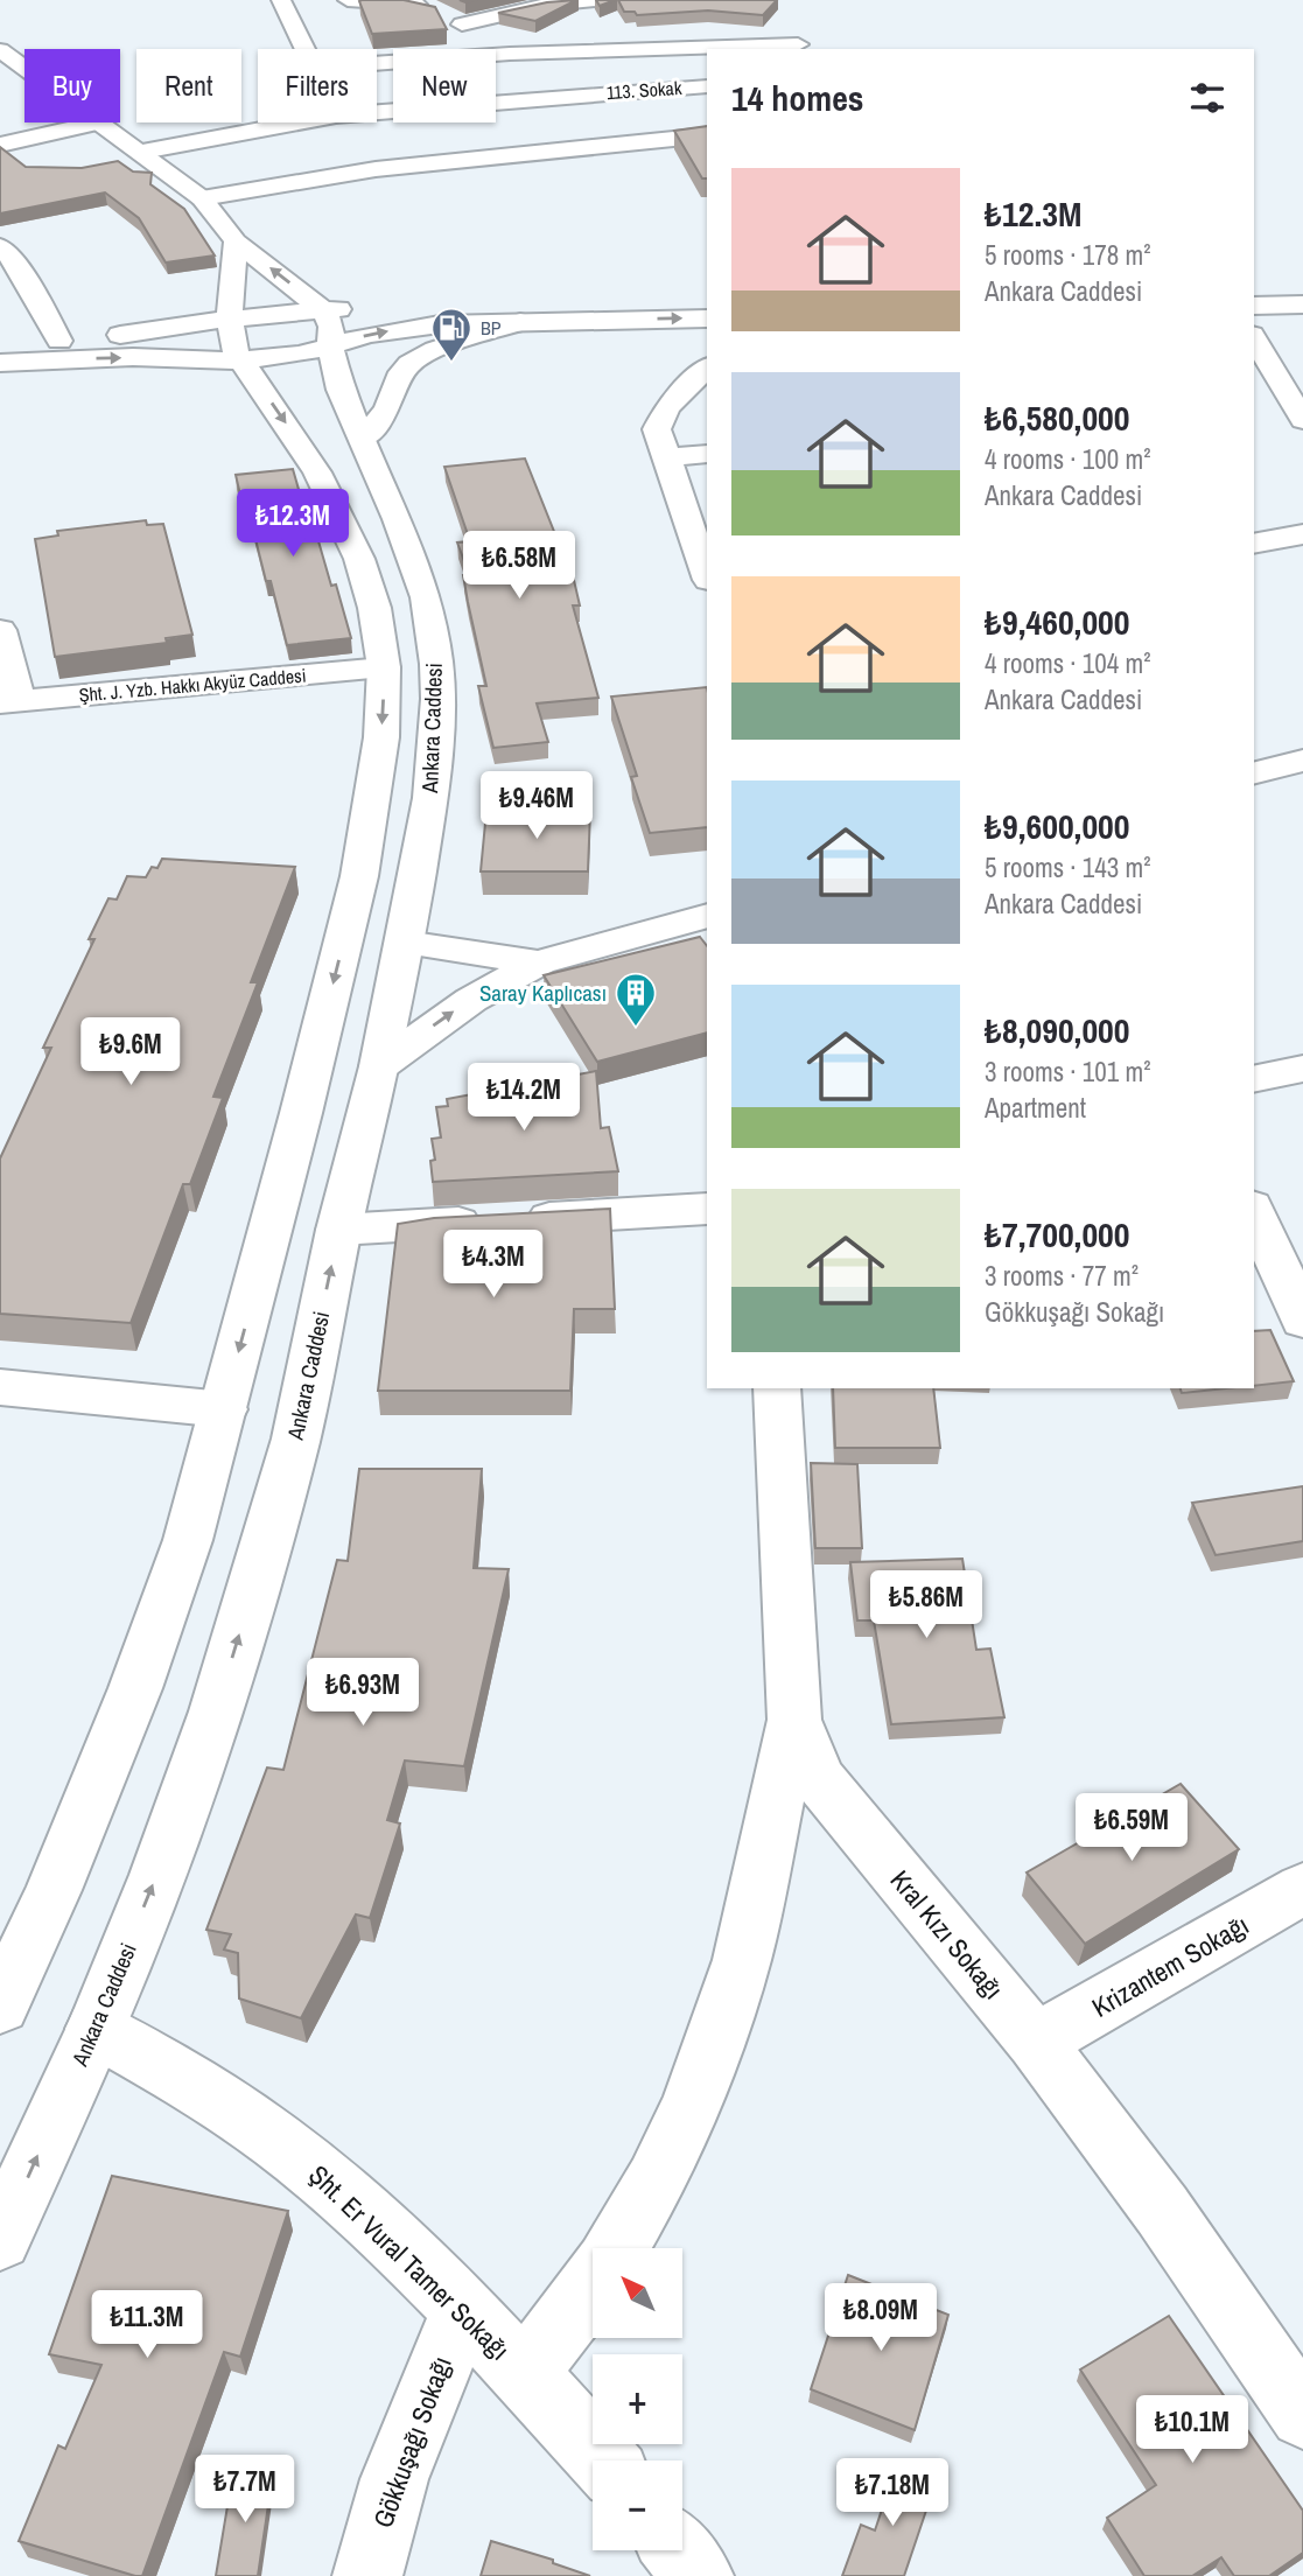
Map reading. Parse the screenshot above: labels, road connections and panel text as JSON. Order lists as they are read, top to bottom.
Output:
{
  "streets": {
    "street": [
      "113. Sokak",
      "Şht. J. Yzb. Hakkı Akyüz Caddesi",
      "Ankara Caddesi",
      "Kral Kızı Sokağı",
      "Krizantem Sokağı",
      "Şht. Er Vural Tamer Sokağı",
      "Gökkuşağı Sokağı"
    ]
  },
  "crossings": [
    ["Ankara Caddesi", "Şht. Er Vural Tamer Sokağı"],
    ["Kral Kızı Sokağı", "Krizantem Sokağı"],
    ["Şht. Er Vural Tamer Sokağı", "Gökkuşağı Sokağı"]
  ],
  "places": {
    "fuel station": ["BP"],
    "building": ["Saray Kaplıcası"]
  },
  "north": "top left",
  "page": {
    "chip": [
      "Buy",
      "Rent",
      "Filters",
      "New"
    ],
    "heading": "14 homes",
    "list": [
      {
        "name": "₺12.3M",
        "note": "5 rooms · 178 m² · Ankara Caddesi"
      },
      {
        "name": "₺6,580,000",
        "note": "4 rooms · 100 m² · Ankara Caddesi"
      },
      {
        "name": "₺9,460,000",
        "note": "4 rooms · 104 m² · Ankara Caddesi"
      },
      {
        "name": "₺9,600,000",
        "note": "5 rooms · 143 m² · Ankara Caddesi"
      },
      {
        "name": "₺8,090,000",
        "note": "3 rooms · 101 m² · Apartment"
      },
      {
        "name": "₺7,700,000",
        "note": "3 rooms · 77 m² · Gökkuşağı Sokağı"
      }
    ],
    "price": [
      "₺12.3M",
      "₺6.58M",
      "₺9.46M",
      "₺9.6M",
      "₺14.2M",
      "₺4.3M",
      "₺5.86M",
      "₺6.93M",
      "₺6.59M",
      "₺8.09M",
      "₺11.3M",
      "₺10.1M",
      "₺7.7M",
      "₺7.18M"
    ],
    "map_buttons": ["+", "−"]
  }
}
